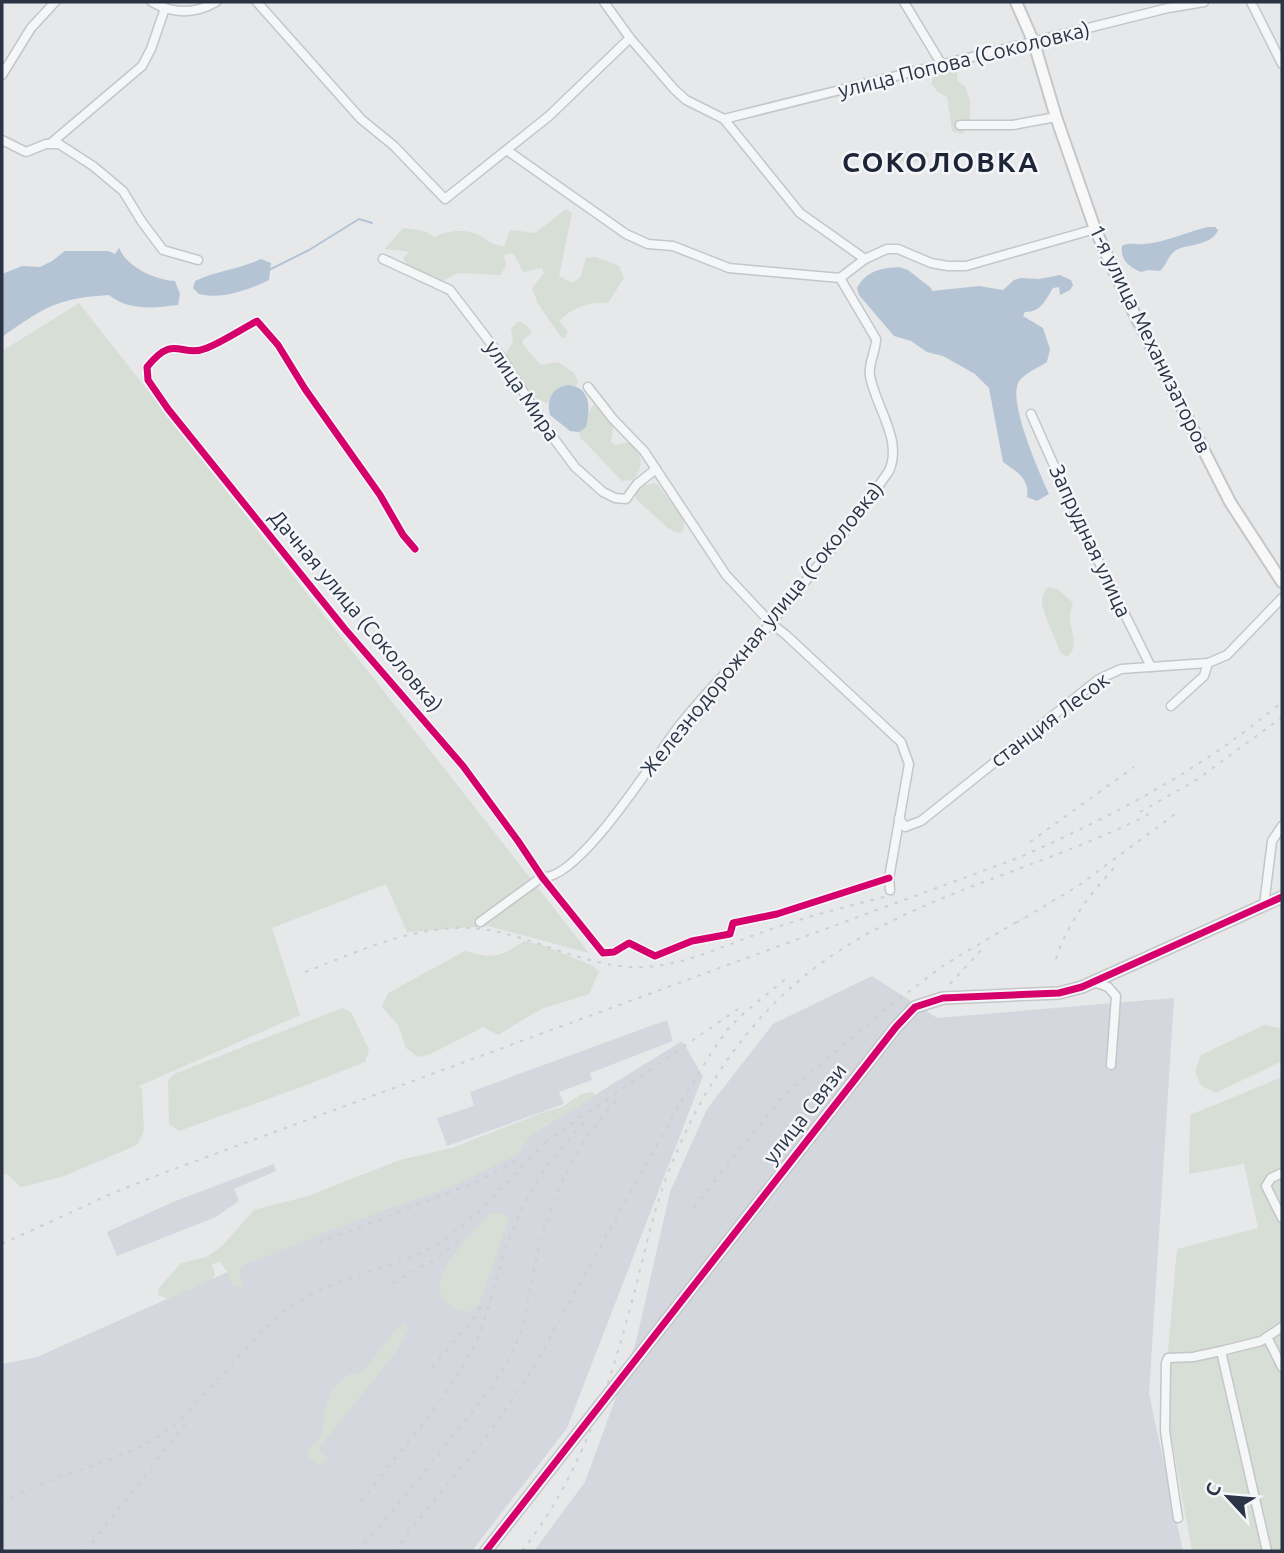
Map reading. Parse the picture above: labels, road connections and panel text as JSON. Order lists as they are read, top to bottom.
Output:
{
  "streets": {
    "street": [
      "улица Попова (Соколовка)",
      "1-я улица Механизаторов",
      "улица Мира",
      "Запрудная улица",
      "Дачная улица (Соколовка)",
      "Железнодорожная улица (Соколовка)",
      "станция Лесок",
      "улица Связи"
    ]
  },
  "crossings": [
    ["улица Попова (Соколовка)", "1-я улица Механизаторов"],
    ["Запрудная улица", "станция Лесок"],
    ["Дачная улица (Соколовка)", "Железнодорожная улица (Соколовка)"]
  ],
  "districts": ["СОКОЛОВКА"],
  "north": "top left"
}
